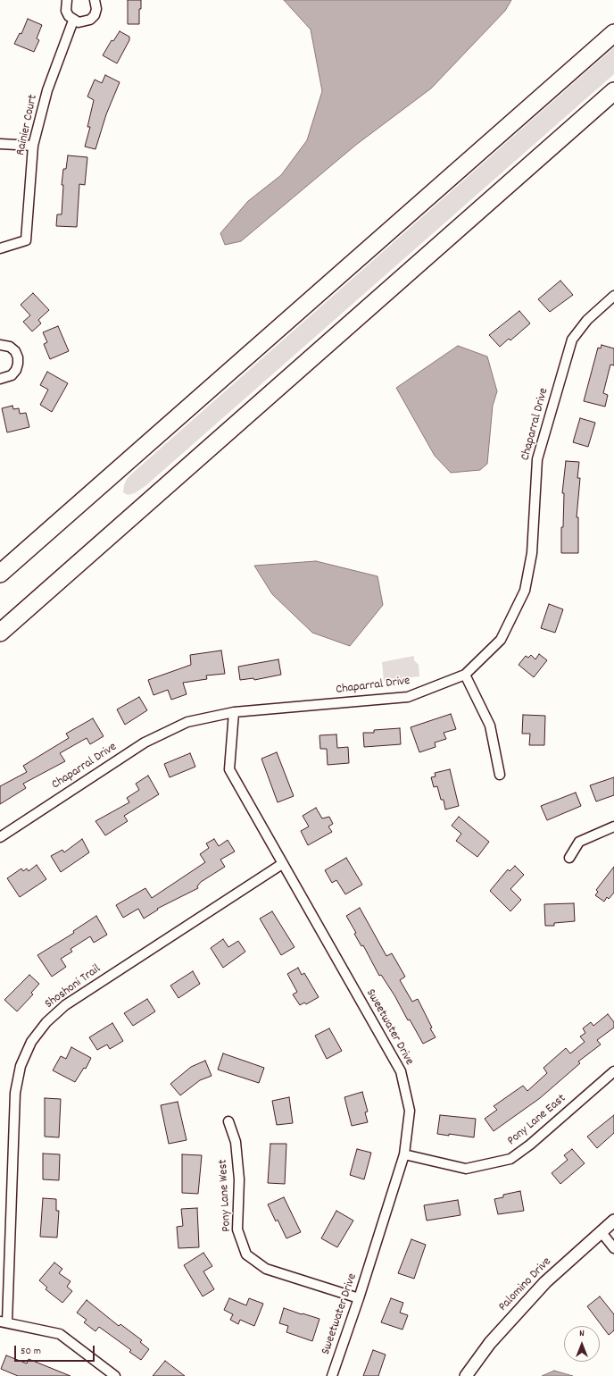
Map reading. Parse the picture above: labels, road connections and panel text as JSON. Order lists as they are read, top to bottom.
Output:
{
  "streets": {
    "street": [
      "Rainier Court",
      "Chaparral Drive",
      "Shoshoni Trail",
      "Sweetwater Drive",
      "Pony Lane East",
      "Pony Lane West",
      "Palomino Drive"
    ]
  },
  "crossings": [
    ["Chaparral Drive", "Sweetwater Drive"],
    ["Shoshoni Trail", "Sweetwater Drive"],
    ["Sweetwater Drive", "Pony Lane East"],
    ["Sweetwater Drive", "Pony Lane West"]
  ],
  "scale_bar": "50 m",
  "north": "top"
}
